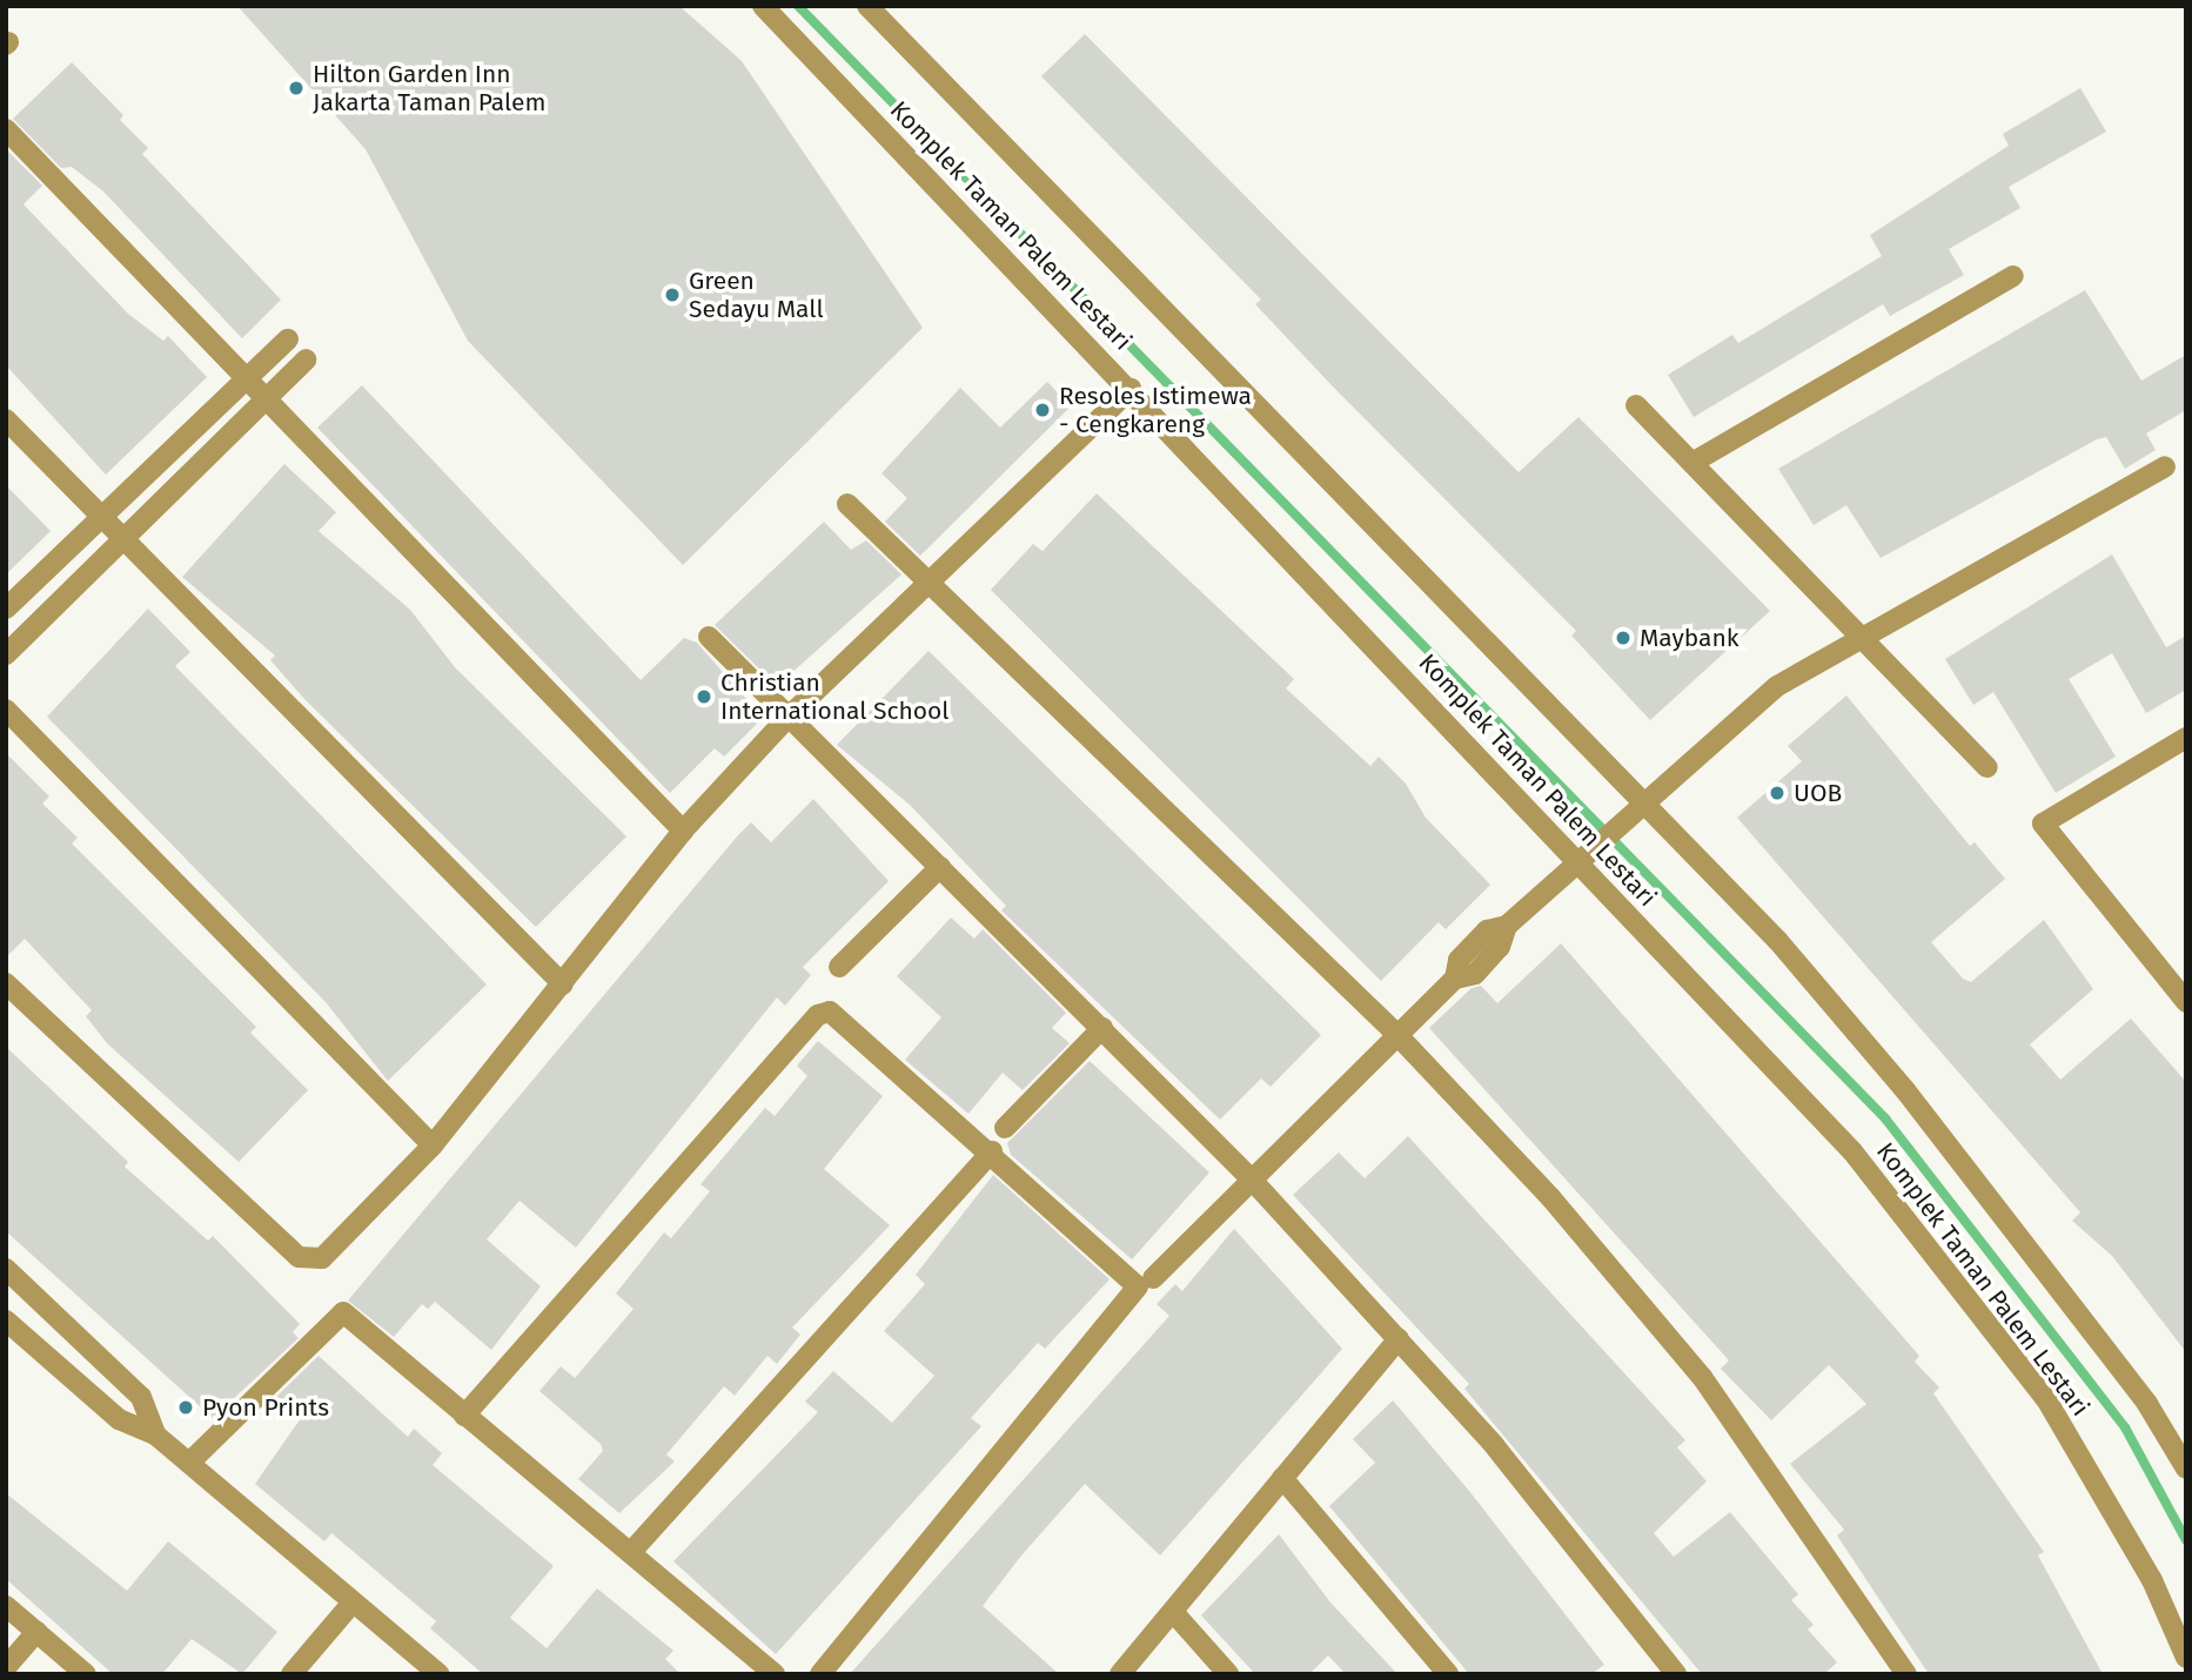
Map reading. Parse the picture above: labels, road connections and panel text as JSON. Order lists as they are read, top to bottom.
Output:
{
  "streets": {
    "street": ["Komplek Taman Palem Lestari"]
  },
  "places": [
    "Hilton Garden Inn Jakarta Taman Palem",
    "Green Sedayu Mall",
    "Resoles Istimewa - Cengkareng",
    "Maybank",
    "Christian International School",
    "UOB",
    "Pyon Prints"
  ]
}
